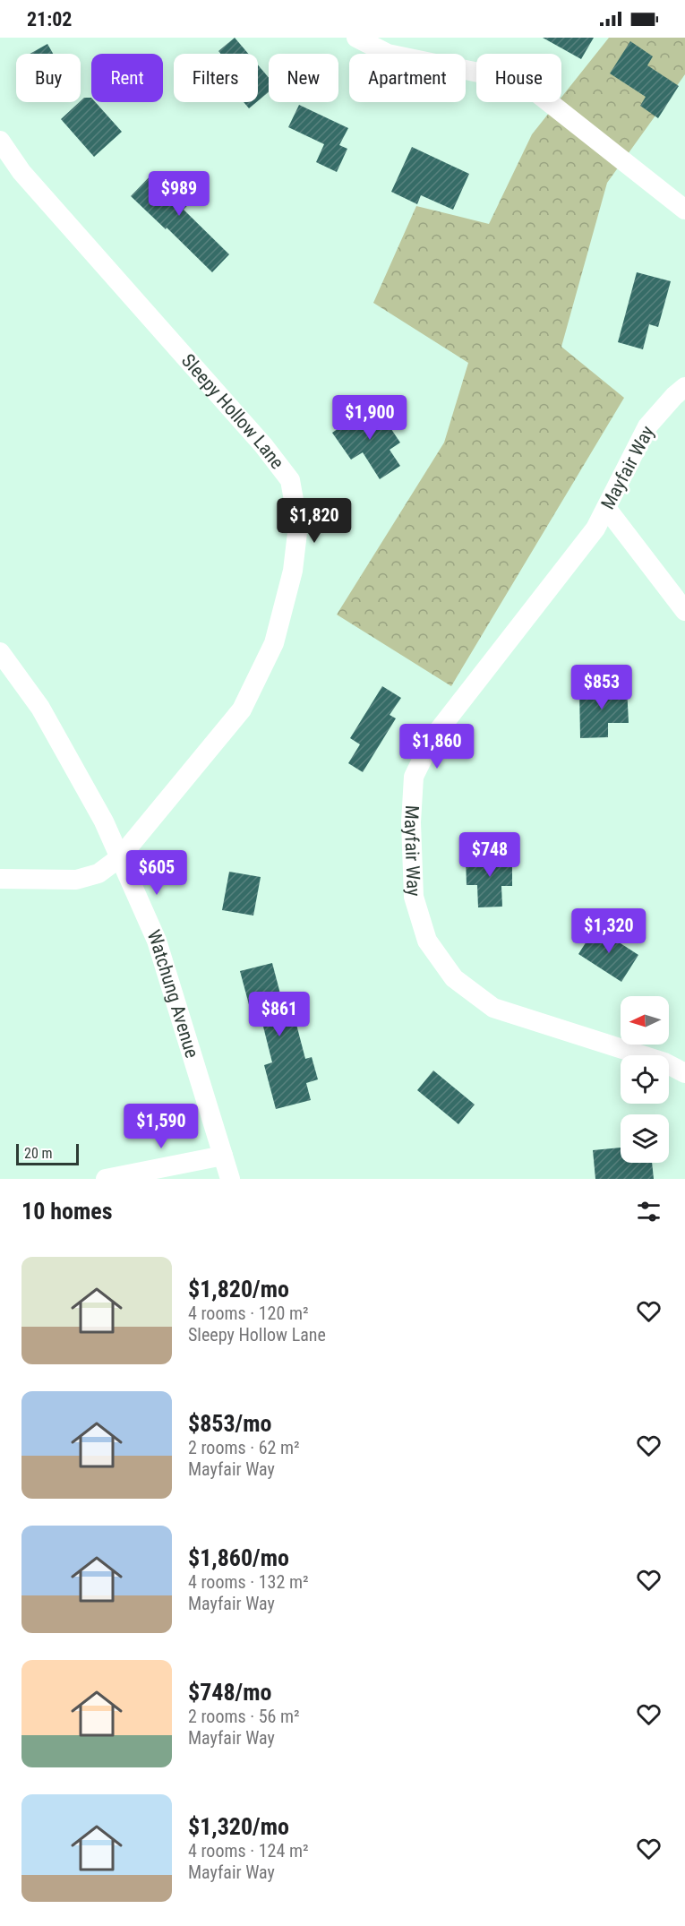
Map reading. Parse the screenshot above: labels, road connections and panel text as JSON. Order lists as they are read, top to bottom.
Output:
{
  "streets": {
    "street": ["Sleepy Hollow Lane", "Mayfair Way", "Watchung Avenue"]
  },
  "crossings": [
    ["Sleepy Hollow Lane", "Watchung Avenue"]
  ],
  "scale_bar": "20 m",
  "north": "left",
  "page": {
    "status": "21:02",
    "chip": [
      "Buy",
      "Rent",
      "Filters",
      "New",
      "Apartment",
      "House"
    ],
    "price": [
      "$989",
      "$1,900",
      "$1,820",
      "$853",
      "$1,860",
      "$748",
      "$605",
      "$1,320",
      "$861",
      "$1,590"
    ],
    "scale": "20 m",
    "heading": "10 homes",
    "list": [
      {
        "name": "$1,820/mo",
        "note": "4 rooms · 120 m² · Sleepy Hollow Lane"
      },
      {
        "name": "$853/mo",
        "note": "2 rooms · 62 m² · Mayfair Way"
      },
      {
        "name": "$1,860/mo",
        "note": "4 rooms · 132 m² · Mayfair Way"
      },
      {
        "name": "$748/mo",
        "note": "2 rooms · 56 m² · Mayfair Way"
      },
      {
        "name": "$1,320/mo",
        "note": "4 rooms · 124 m² · Mayfair Way"
      }
    ]
  }
}
